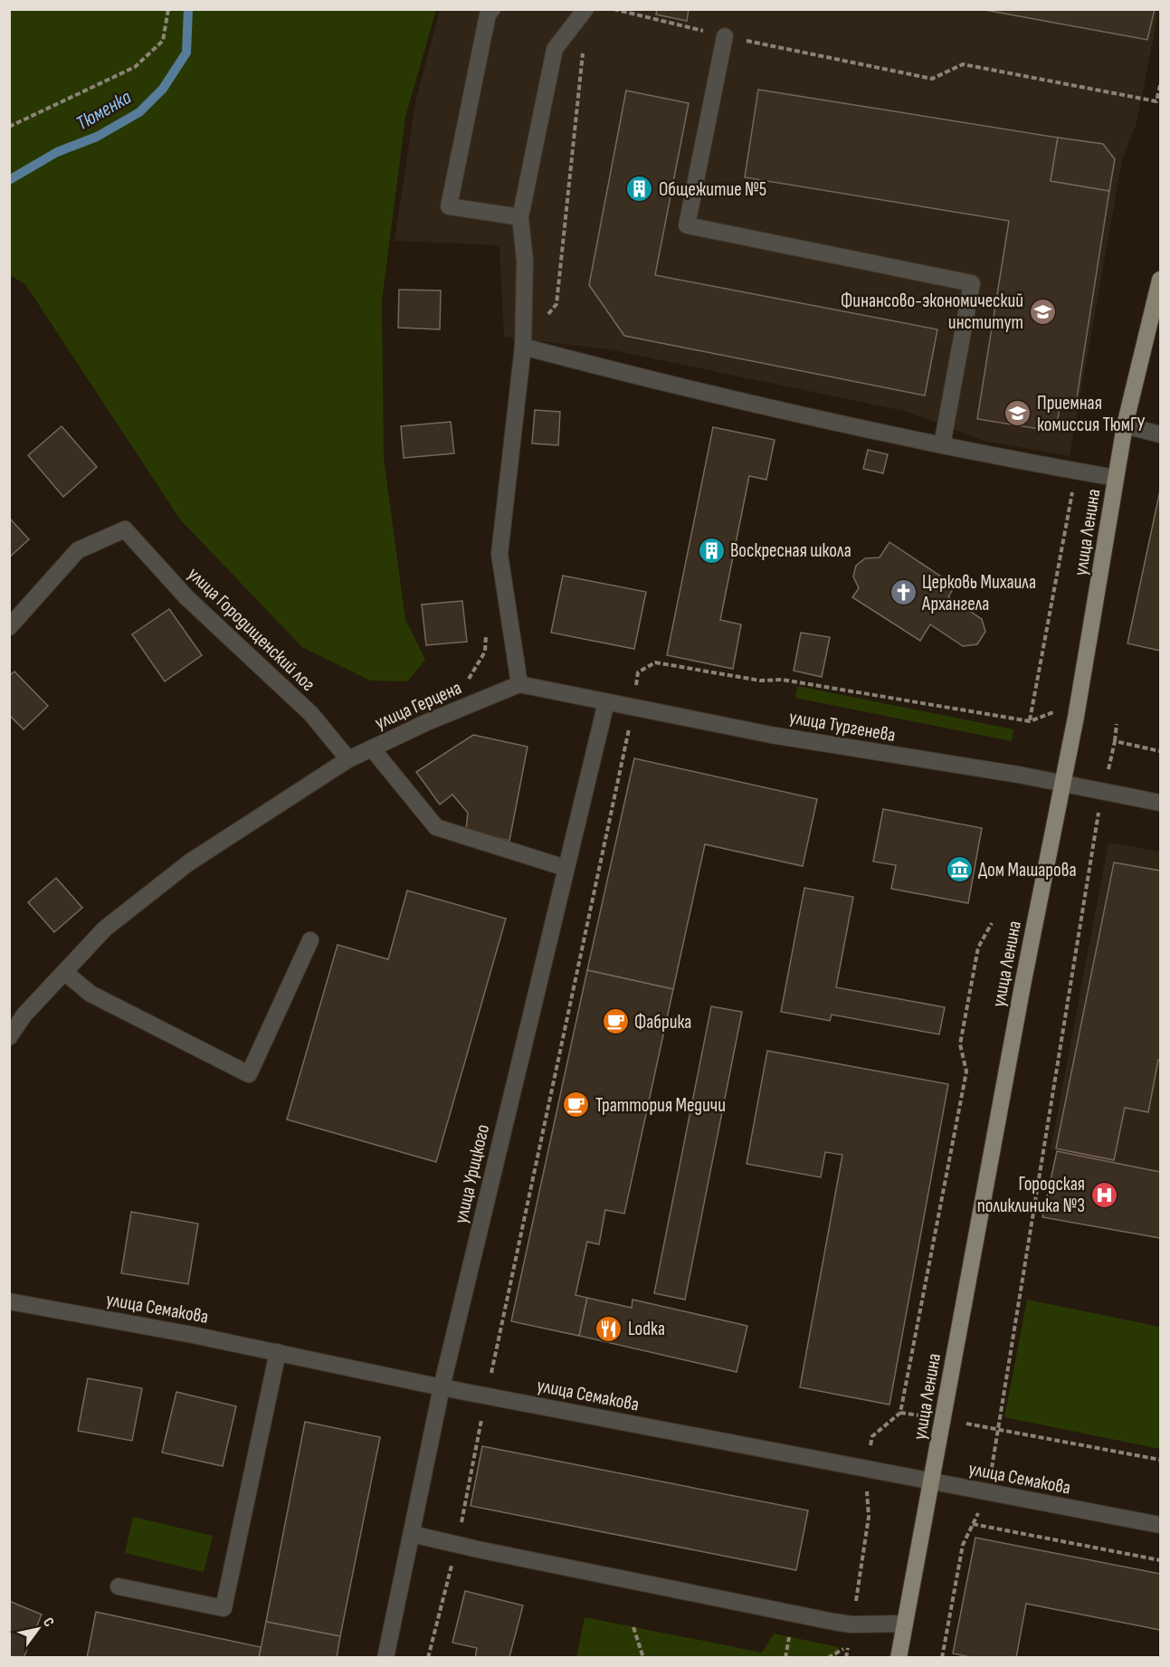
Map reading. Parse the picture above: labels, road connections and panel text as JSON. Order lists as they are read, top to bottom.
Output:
{
  "streets": {
    "main road": ["улица Ленина"],
    "street": [
      "улица Городищенский лог",
      "улица Герцена",
      "улица Тургенева",
      "улица Урицкого",
      "улица Семакова"
    ]
  },
  "crossings": [
    ["улица Ленина", "улица Тургенева"],
    ["улица Ленина", "улица Семакова"],
    ["улица Городищенский лог", "улица Герцена"],
    ["улица Герцена", "улица Тургенева"],
    ["улица Тургенева", "улица Урицкого"],
    ["улица Урицкого", "улица Семакова"]
  ],
  "water": ["Тюменка"],
  "places": {
    "building": ["Общежитие №5", "Воскресная школа"],
    "school or university": ["Финансово-экономический институт", "Приемная комиссия ТюмГУ"],
    "church": ["Церковь Михаила Архангела"],
    "museum": ["Дом Машарова"],
    "cafe": ["Фабрика", "Траттория Медичи"],
    "hospital": ["Городская поликлиника №3"],
    "restaurant": ["Lodka"]
  },
  "north": "top right"
}
